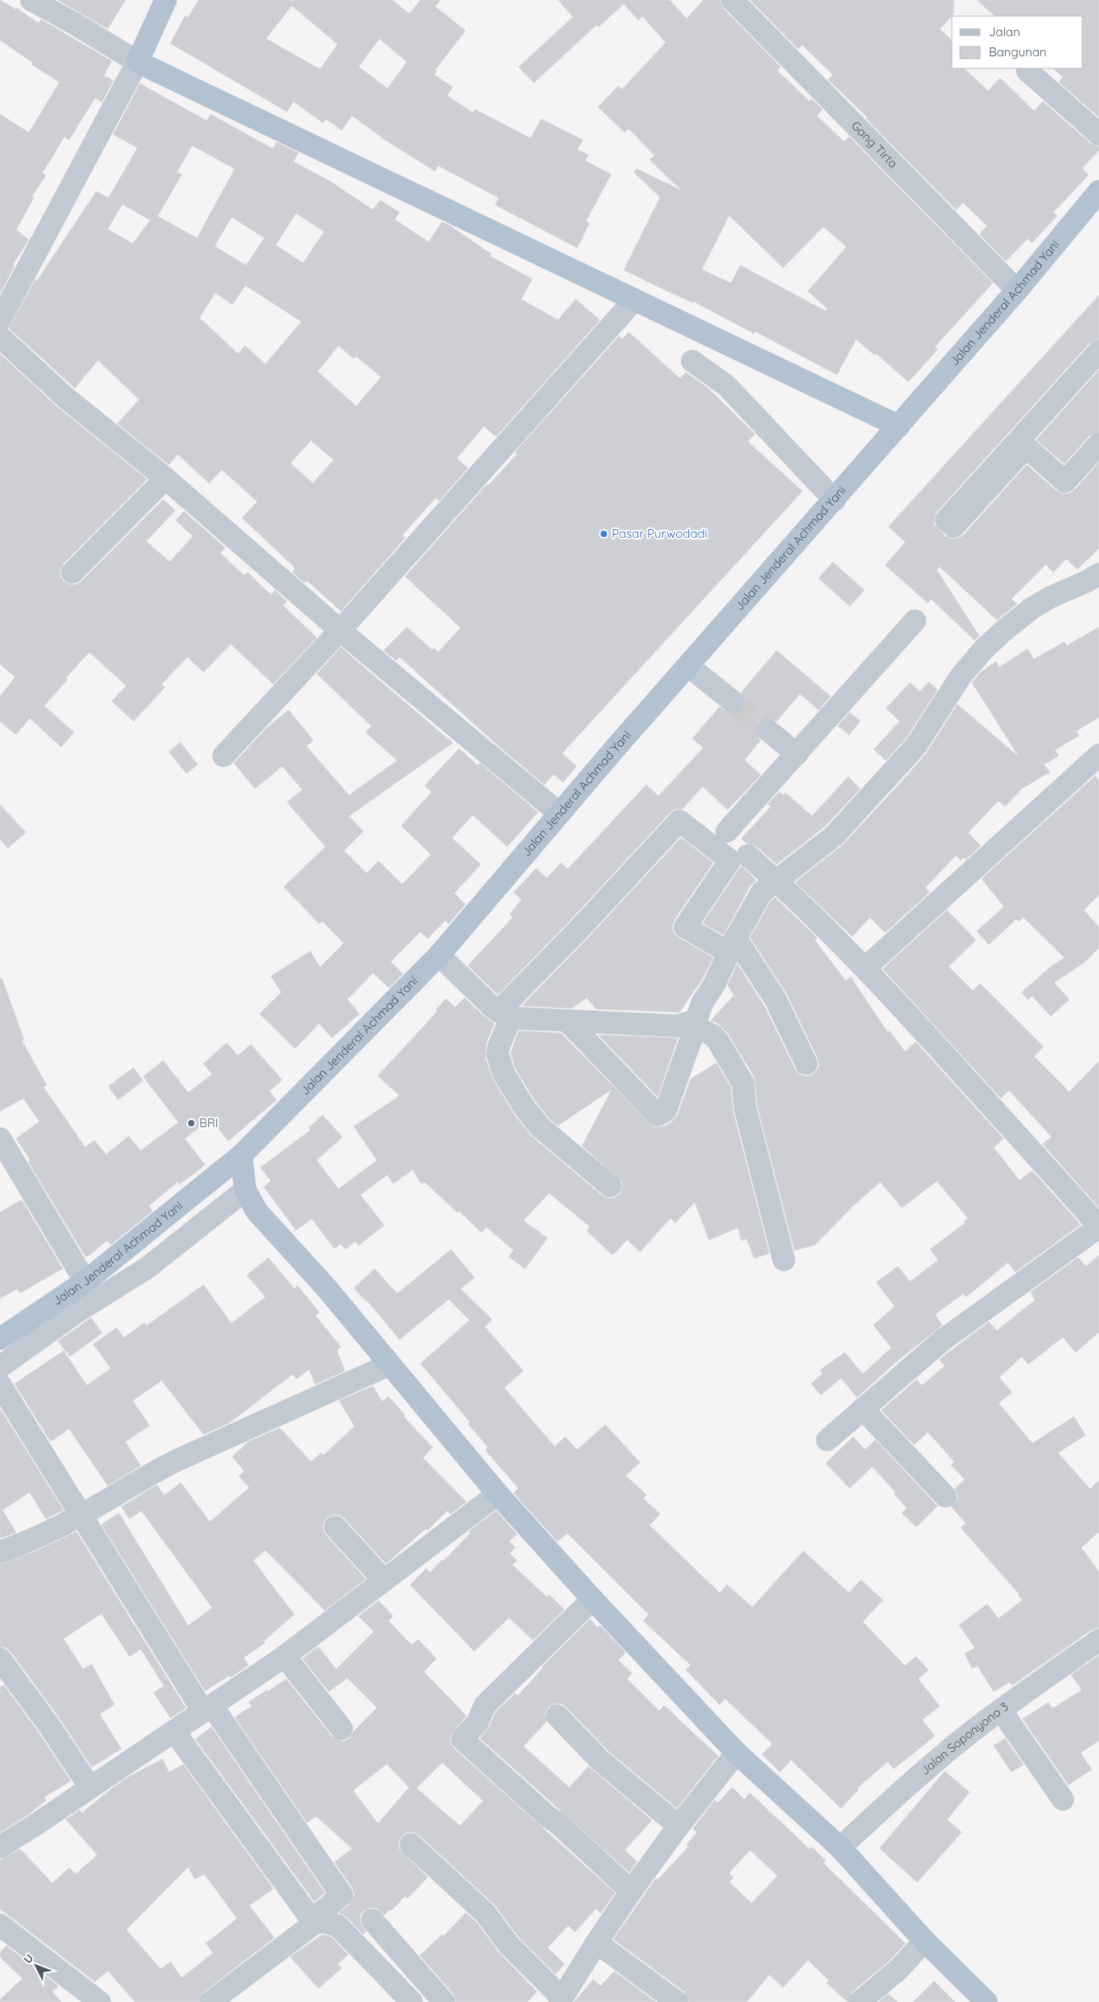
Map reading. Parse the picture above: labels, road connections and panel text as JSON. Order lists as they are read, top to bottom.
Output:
{
  "streets": {
    "main road": ["Jalan Jenderal Achmad Yani"],
    "street": ["Gang Tirta", "Jalan Soponyono 3"]
  },
  "crossings": [
    ["Gang Tirta", "Jalan Jenderal Achmad Yani"]
  ],
  "places": ["Pasar Purwodadi", "BRI"],
  "legend": ["Jalan", "Bangunan"],
  "north": "top left"
}
